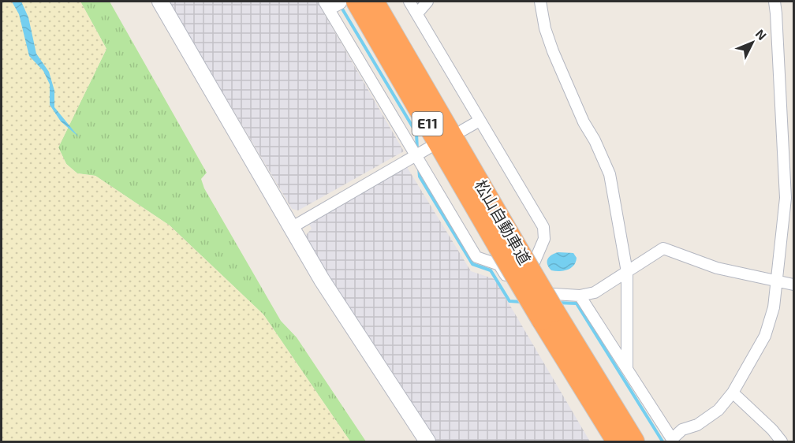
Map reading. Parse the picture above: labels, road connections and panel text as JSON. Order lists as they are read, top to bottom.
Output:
{
  "streets": {
    "highway": ["E11", "松山自動車道"]
  },
  "north": "top right"
}
